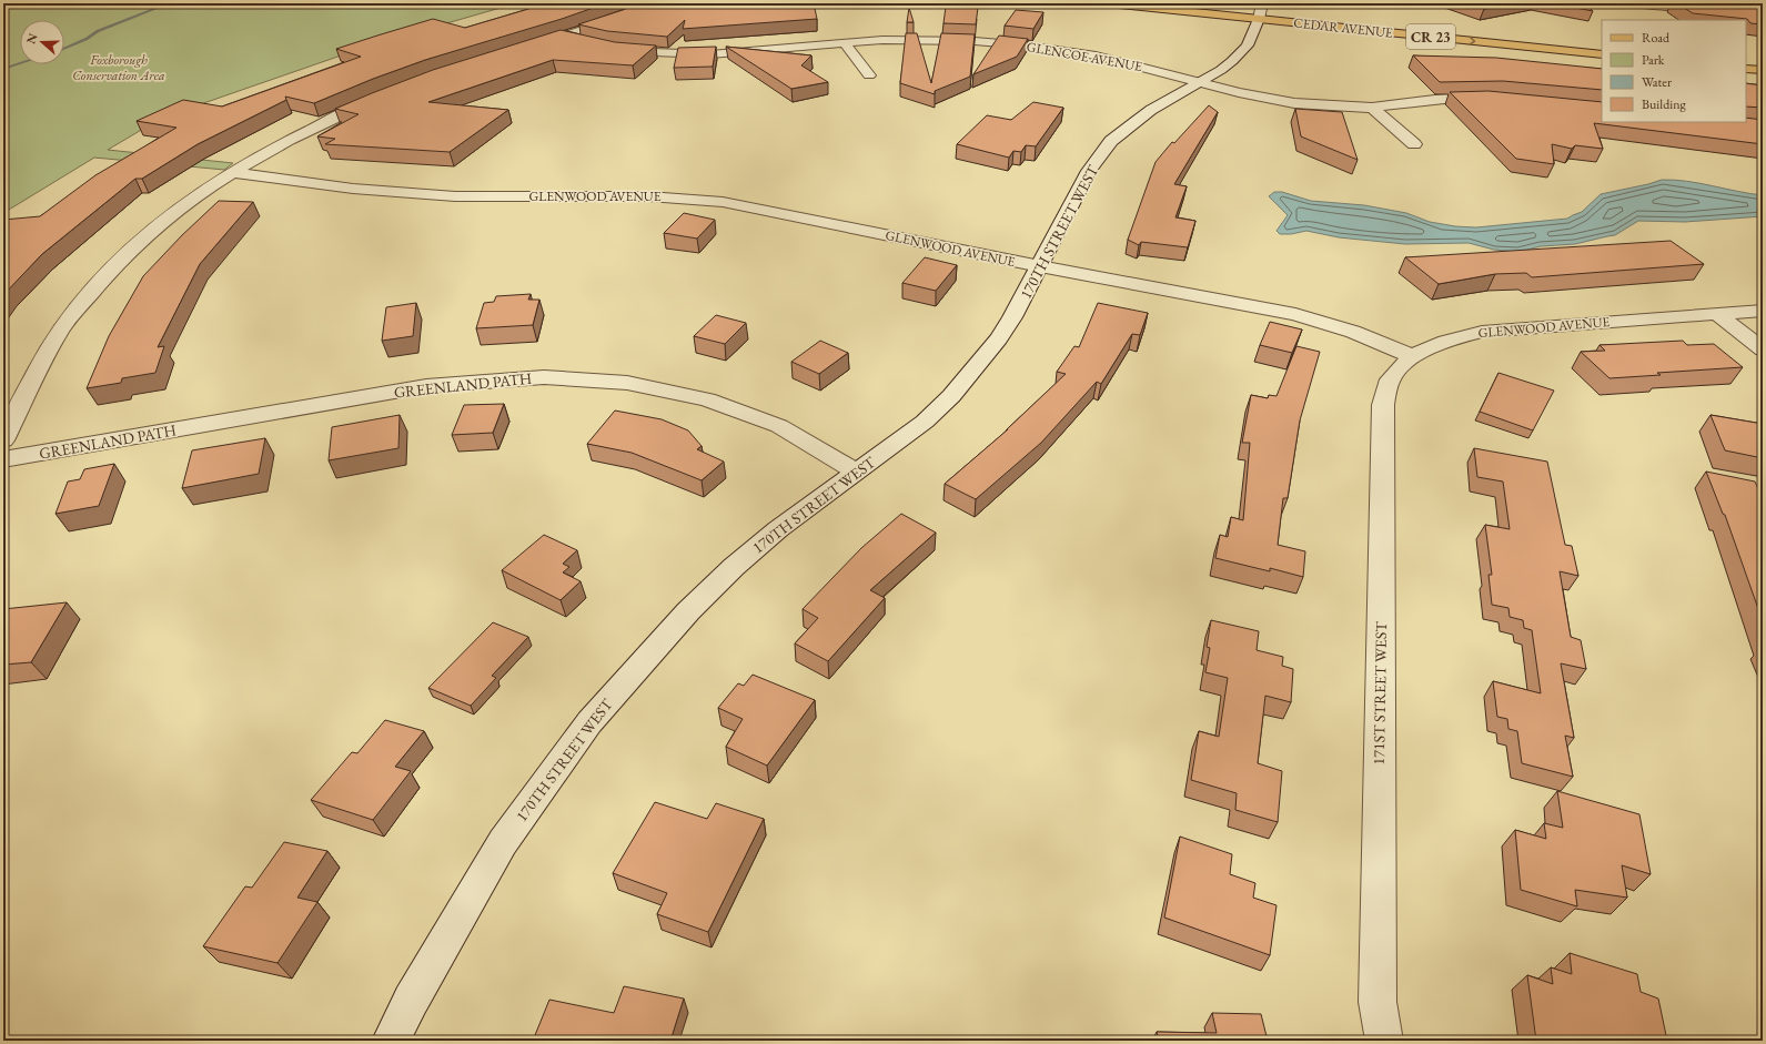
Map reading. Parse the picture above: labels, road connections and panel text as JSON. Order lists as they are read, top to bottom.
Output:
{
  "streets": {
    "main road": ["CEDAR AVENUE", "CR 23"],
    "street": [
      "GLENCOE AVENUE",
      "GLENWOOD AVENUE",
      "170TH STREET WEST",
      "GREENLAND PATH",
      "171ST STREET WEST"
    ]
  },
  "crossings": [
    ["CEDAR AVENUE", "170TH STREET WEST"],
    ["GLENCOE AVENUE", "170TH STREET WEST"],
    ["GLENWOOD AVENUE", "170TH STREET WEST"],
    ["GLENWOOD AVENUE", "171ST STREET WEST"],
    ["170TH STREET WEST", "GREENLAND PATH"]
  ],
  "parks": ["Foxborough Conservation Area"],
  "legend": [
    "Road",
    "Park",
    "Water",
    "Building"
  ],
  "north": "left"
}
